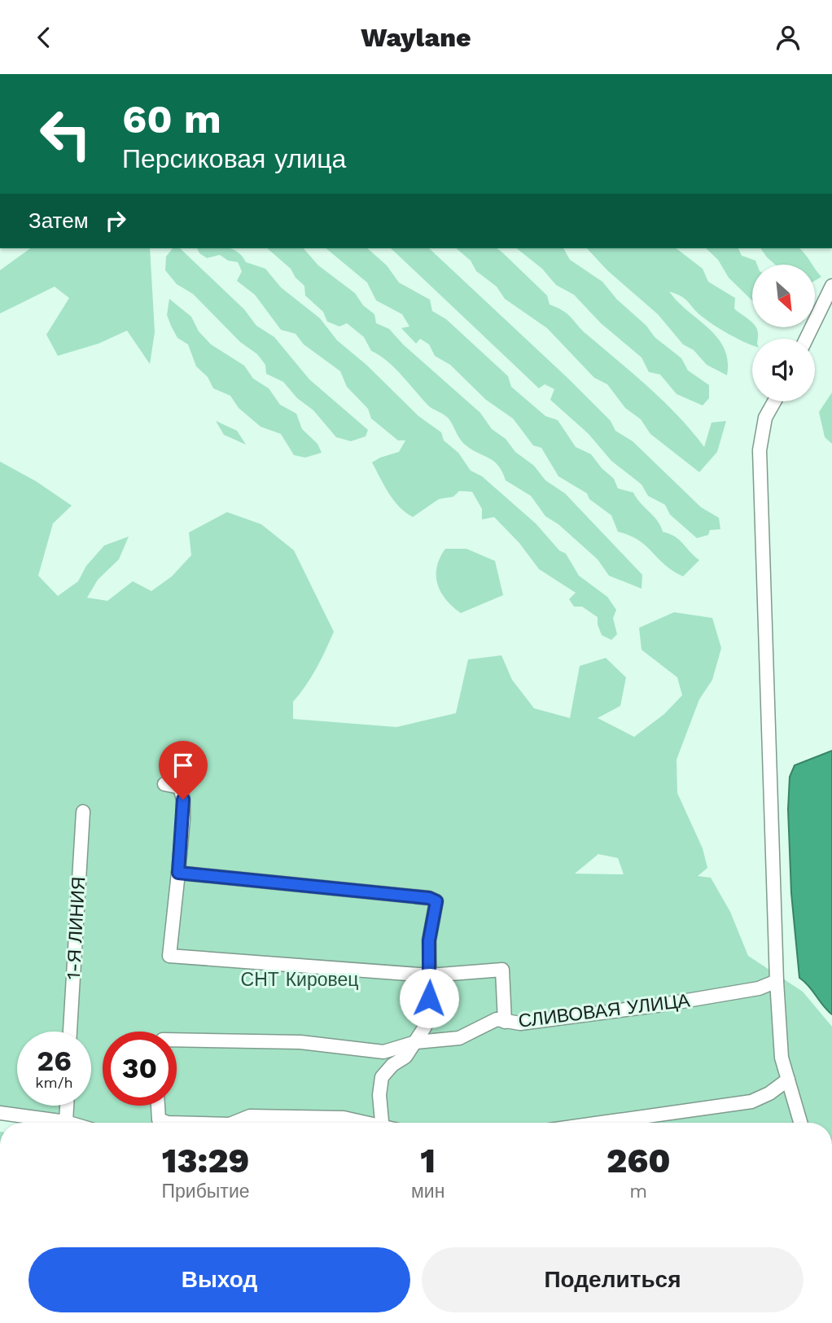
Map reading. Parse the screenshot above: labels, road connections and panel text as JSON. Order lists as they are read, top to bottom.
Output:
{
  "streets": {
    "street": ["1-Я ЛИНИЯ", "СЛИВОВАЯ УЛИЦА"]
  },
  "parks": ["СНТ Кировец"],
  "north": "bottom right",
  "page": {
    "header": "Waylane",
    "turn": ["60 m", "Персиковая улица"],
    "then": "Затем",
    "speed": "26 km/h",
    "limit": "30",
    "eta": [
      "13:29",
      "Прибытие",
      "1",
      "мин",
      "260",
      "m"
    ],
    "buttons": ["Выход", "Поделиться"]
  }
}
